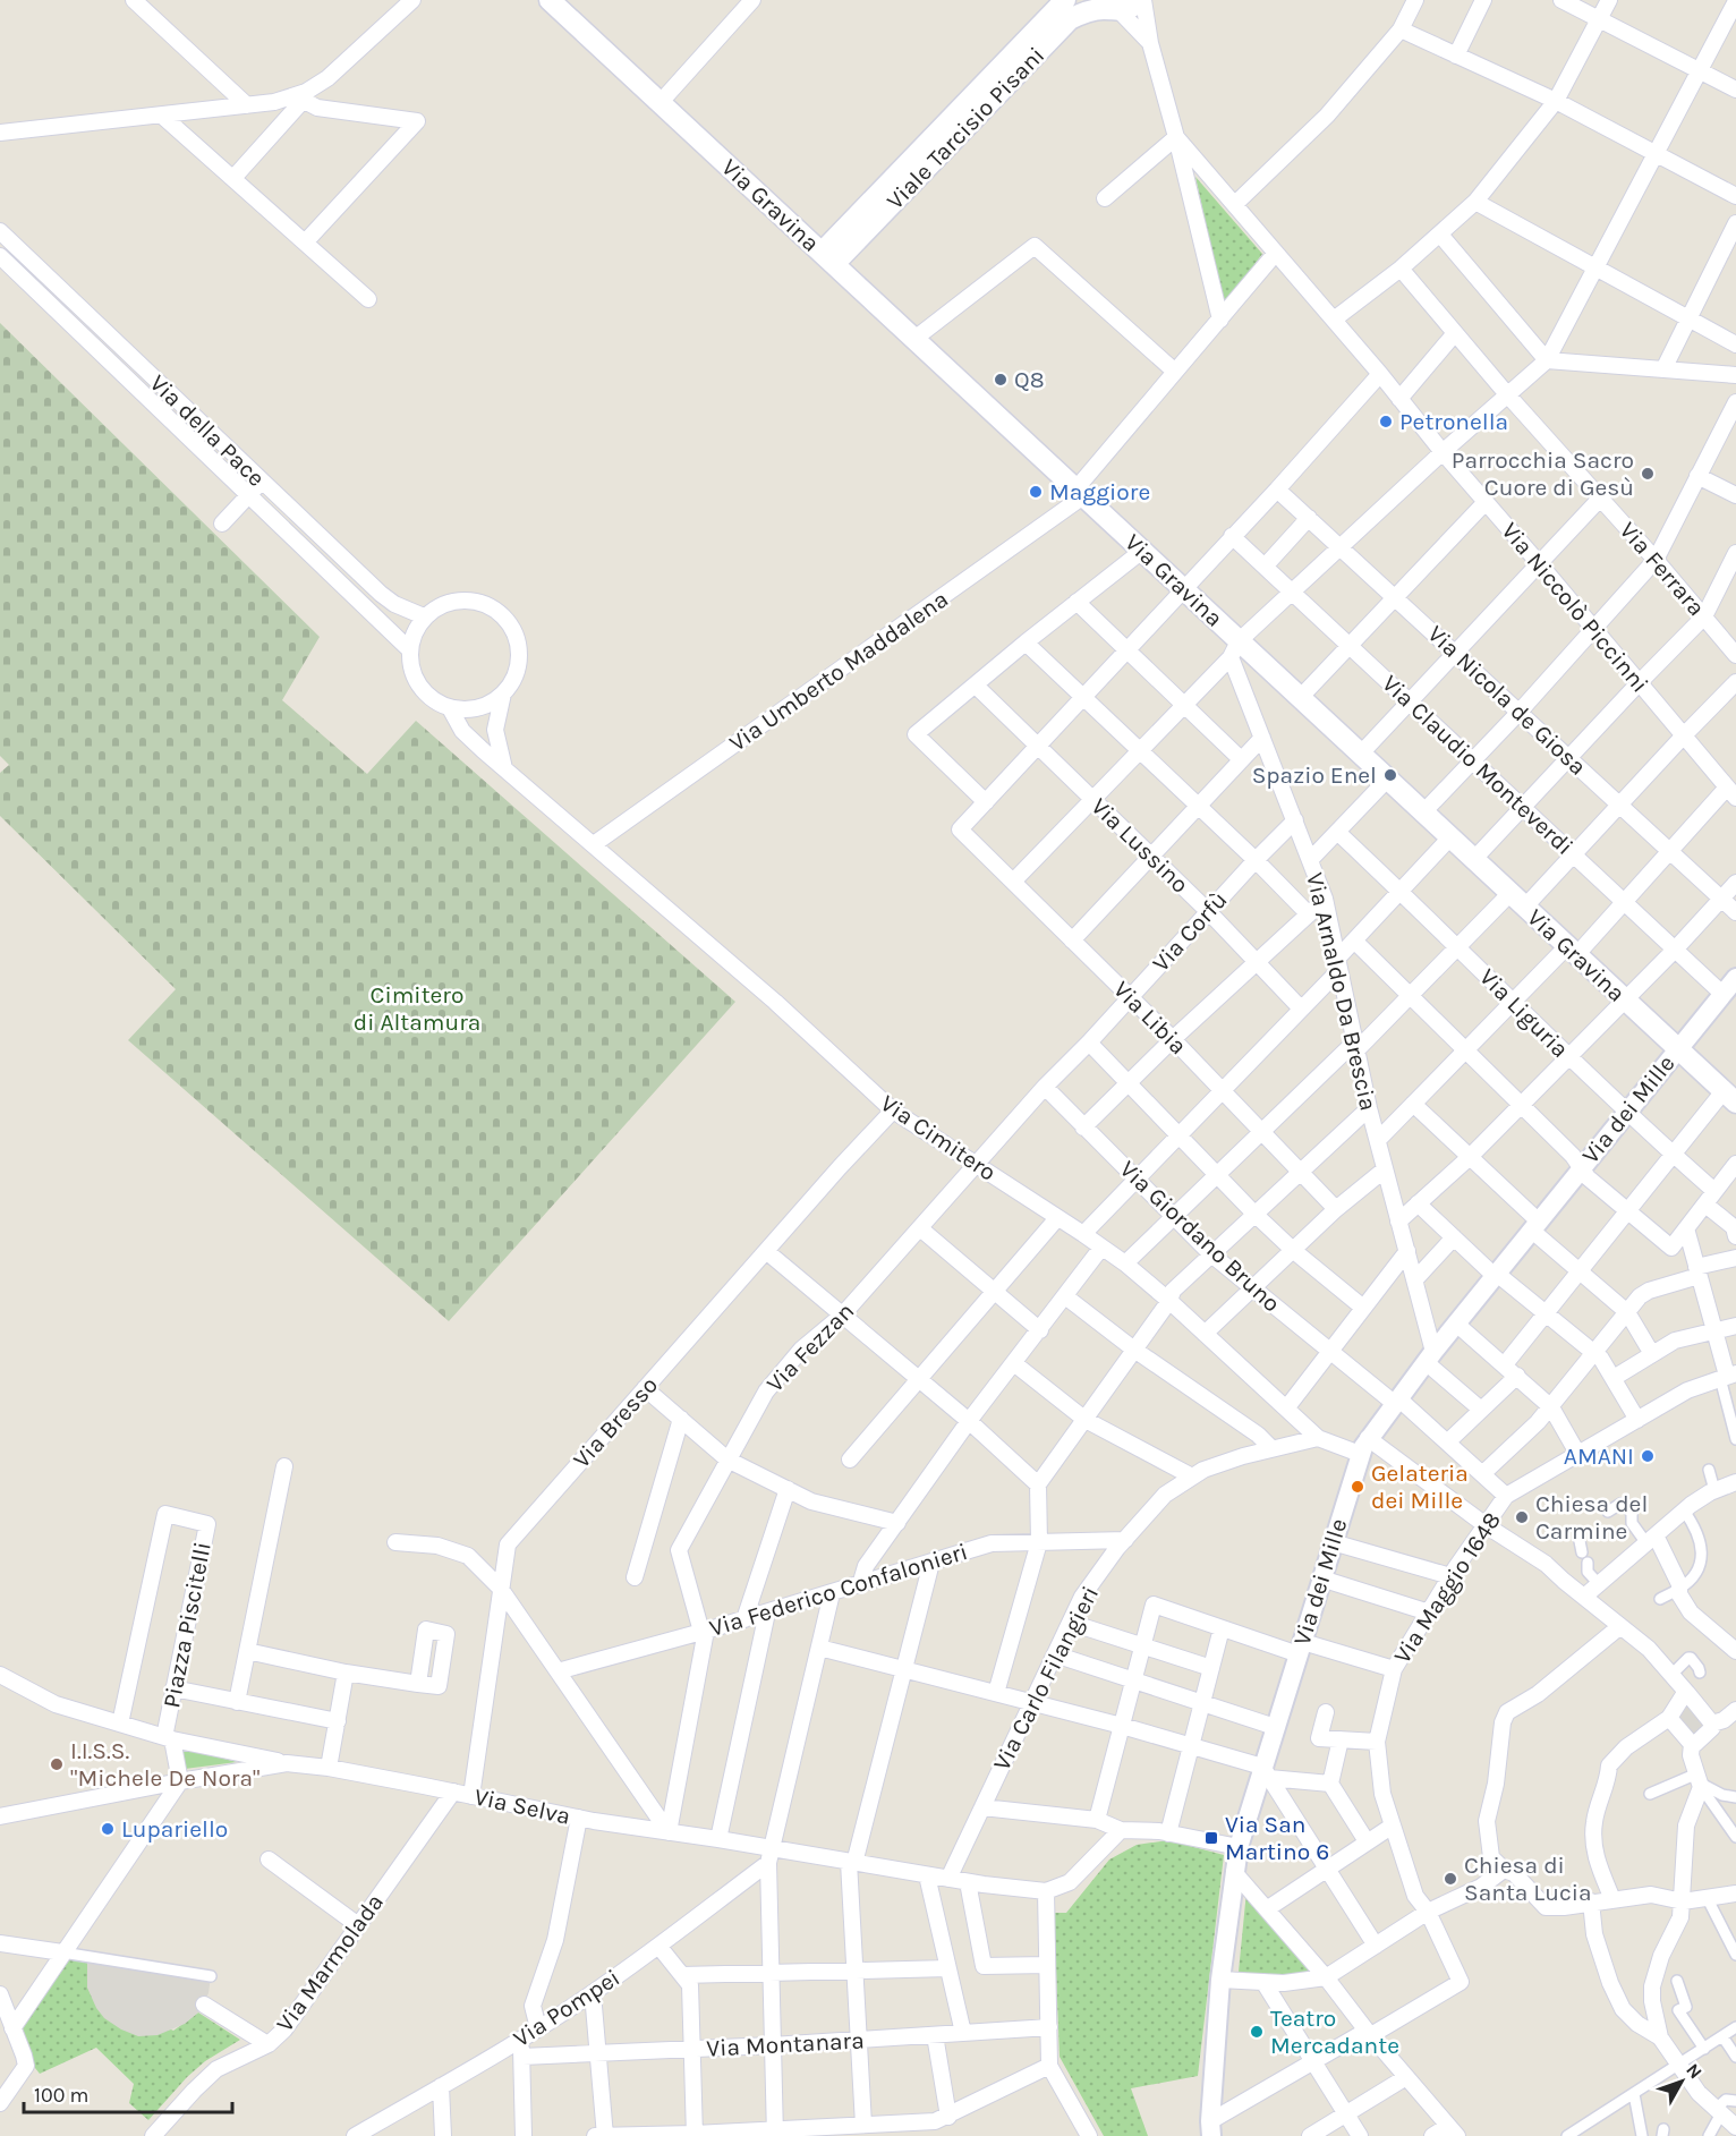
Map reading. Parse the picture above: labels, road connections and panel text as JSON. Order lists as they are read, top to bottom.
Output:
{
  "streets": {
    "main road": ["Viale Tarcisio Pisani", "Via Gravina"],
    "street": [
      "Via della Pace",
      "Via Ferrara",
      "Via Niccolò Piccinni",
      "Via Umberto Maddalena",
      "Via Nicola de Giosa",
      "Via Claudio Monteverdi",
      "Via Lussino",
      "Via Corfù",
      "Via Arnaldo Da Brescia",
      "Via Liguria",
      "Via Libia",
      "Via dei Mille",
      "Via Cimitero",
      "Via Giordano Bruno",
      "Via Fezzan",
      "Via Bresso",
      "Via Maggio 1648",
      "Via Federico Confalonieri",
      "Piazza Piscitelli",
      "Via Carlo Filangieri",
      "Via Selva",
      "Via Marmolada",
      "Via Pompei",
      "Via Montanara"
    ]
  },
  "crossings": [
    ["Viale Tarcisio Pisani", "Via Gravina"],
    ["Via Gravina", "Via Umberto Maddalena"],
    ["Via Gravina", "Via Arnaldo Da Brescia"],
    ["Via Gravina", "Via dei Mille"],
    ["Via della Pace", "Via Cimitero"],
    ["Via Niccolò Piccinni", "Via Umberto Maddalena"],
    ["Via Umberto Maddalena", "Via Cimitero"],
    ["Via Claudio Monteverdi", "Via dei Mille"],
    ["Via Lussino", "Via Corfù"],
    ["Via Corfù", "Via Arnaldo Da Brescia"],
    ["Via Corfù", "Via Libia"],
    ["Via Corfù", "Via Cimitero"],
    ["Via Corfù", "Via Giordano Bruno"],
    ["Via Corfù", "Via Fezzan"],
    ["Via Arnaldo Da Brescia", "Via dei Mille"],
    ["Via Liguria", "Via dei Mille"],
    ["Via dei Mille", "Via Cimitero"],
    ["Via dei Mille", "Via Giordano Bruno"],
    ["Via Cimitero", "Via Fezzan"],
    ["Via Cimitero", "Via Bresso"],
    ["Via Cimitero", "Via Maggio 1648"],
    ["Via Cimitero", "Via Carlo Filangieri"],
    ["Via Giordano Bruno", "Via Maggio 1648"],
    ["Via Fezzan", "Via Federico Confalonieri"],
    ["Via Bresso", "Via Selva"],
    ["Via Federico Confalonieri", "Via Carlo Filangieri"],
    ["Via Carlo Filangieri", "Via Selva"],
    ["Via Selva", "Via Marmolada"],
    ["Via Selva", "Via Pompei"]
  ],
  "parks": ["Cimitero di Altamura"],
  "places": {
    "other": [
      "Q8",
      "Petronella",
      "Parrocchia Sacro Cuore di Gesù",
      "Maggiore",
      "Spazio Enel",
      "AMANI",
      "Gelateria dei Mille",
      "Chiesa del Carmine",
      "I.I.S.S. \"Michele De Nora\"",
      "Lupariello",
      "Chiesa di Santa Lucia",
      "Teatro Mercadante"
    ],
    "transit": ["Via San Martino 6"]
  },
  "scale_bar": "100 m",
  "north": "top right"
}
